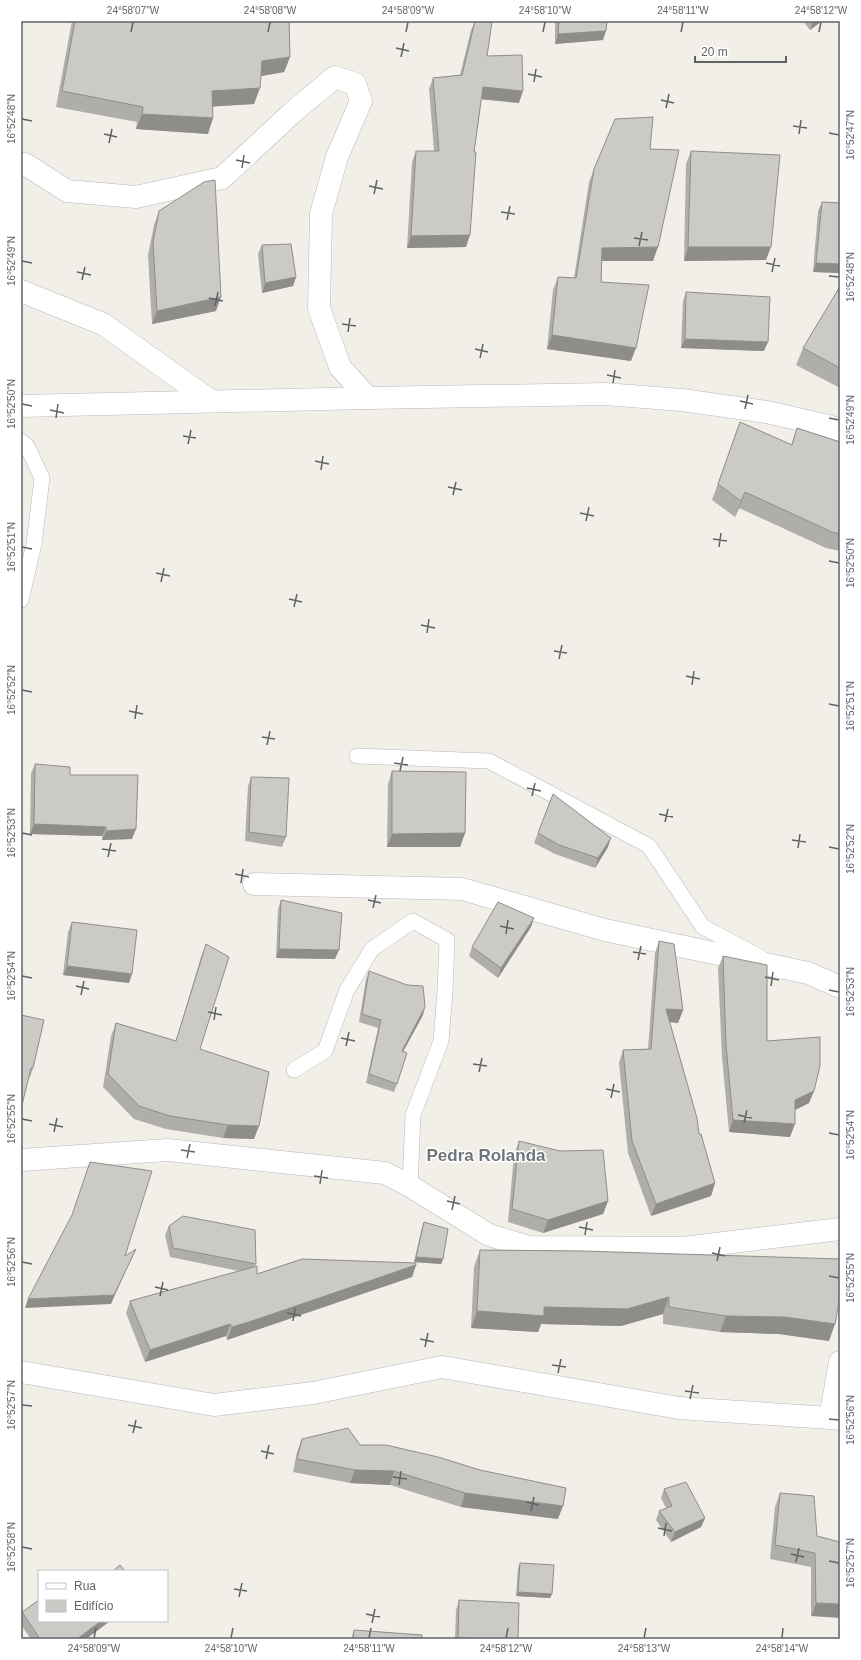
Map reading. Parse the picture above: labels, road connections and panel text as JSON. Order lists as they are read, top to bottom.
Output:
{
  "districts": ["Pedra Rolanda"],
  "legend": ["Rua", "Edifício"],
  "scale_bar": "20 m",
  "coordinates": [
    "24°58'07\"W",
    "24°58'08\"W",
    "24°58'09\"W",
    "24°58'10\"W",
    "24°58'11\"W",
    "24°58'12\"W",
    "16°52'48\"N",
    "16°52'47\"N",
    "16°52'49\"N",
    "16°52'50\"N",
    "16°52'51\"N",
    "16°52'52\"N",
    "16°52'53\"N",
    "16°52'54\"N",
    "16°52'55\"N",
    "16°52'56\"N",
    "16°52'57\"N",
    "16°52'58\"N",
    "24°58'13\"W",
    "24°58'14\"W"
  ]
}
